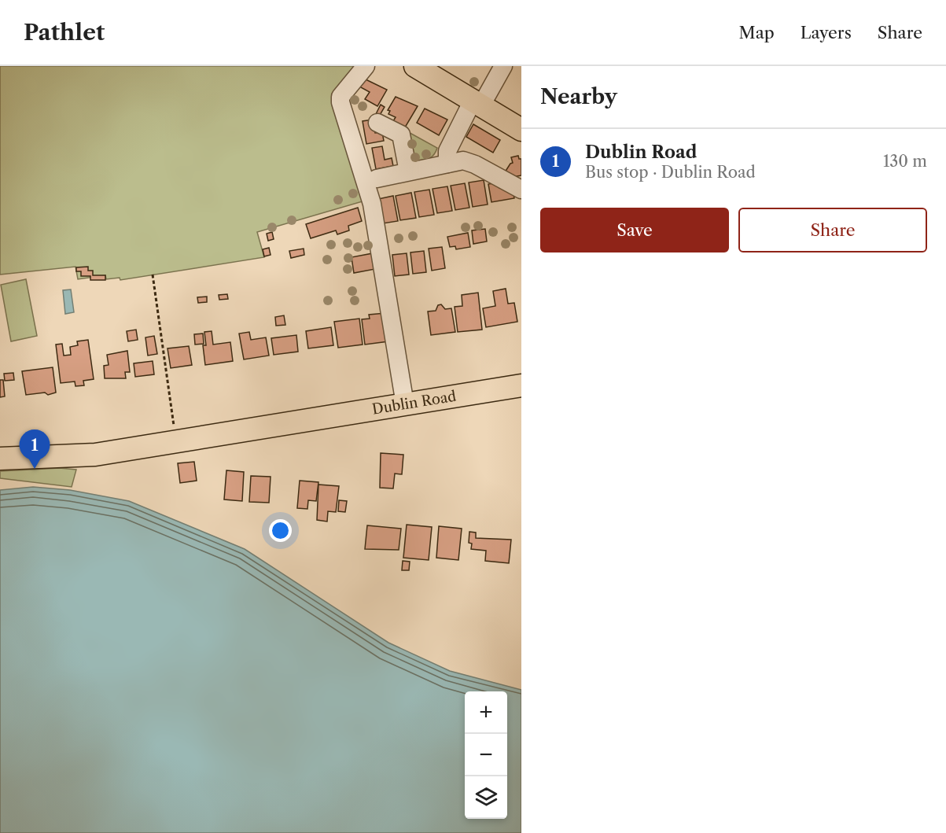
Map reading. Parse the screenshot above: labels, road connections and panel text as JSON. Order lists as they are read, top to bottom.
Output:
{
  "streets": {
    "main road": ["Dublin Road"]
  },
  "page": {
    "header": "Pathlet",
    "nav": ["Map", "Layers", "Share"],
    "heading": "Nearby",
    "list": [
      {
        "mark": "1",
        "name": "Dublin Road",
        "note": "Bus stop · Dublin Road",
        "value": "130 m"
      }
    ],
    "buttons": ["Save", "Share"],
    "pins": "1",
    "map_buttons": ["+", "−"]
  }
}
